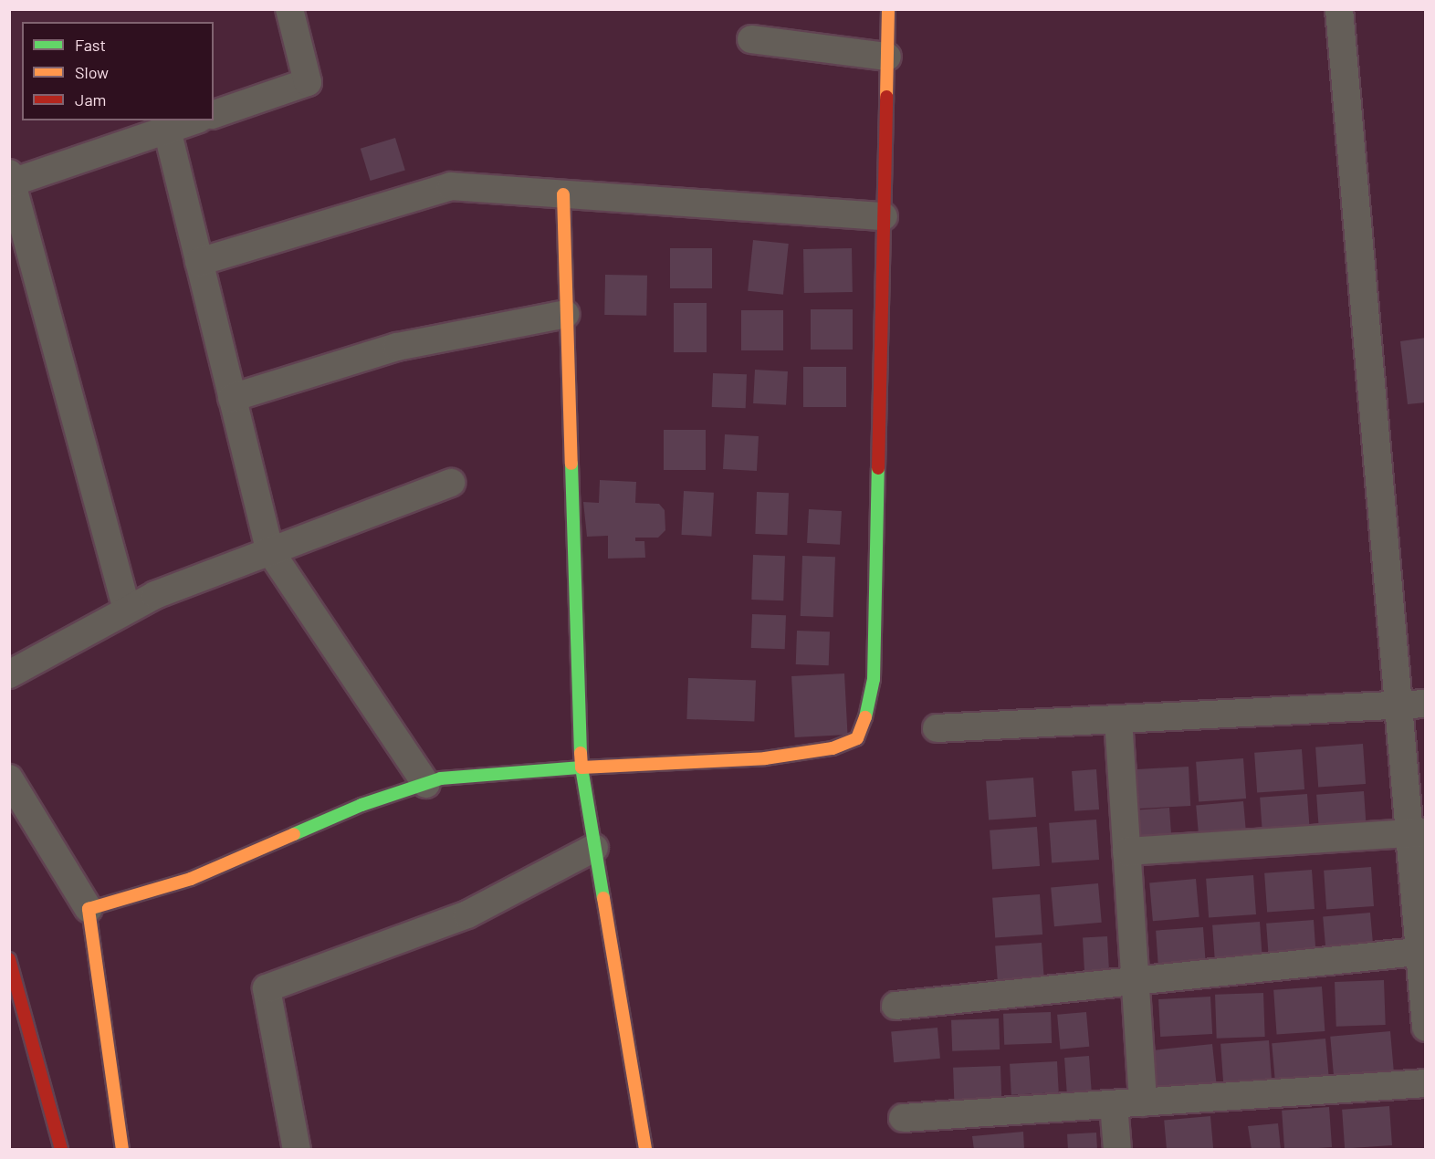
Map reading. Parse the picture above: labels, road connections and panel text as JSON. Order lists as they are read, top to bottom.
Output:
{
  "legend": ["Fast", "Slow", "Jam"]
}
